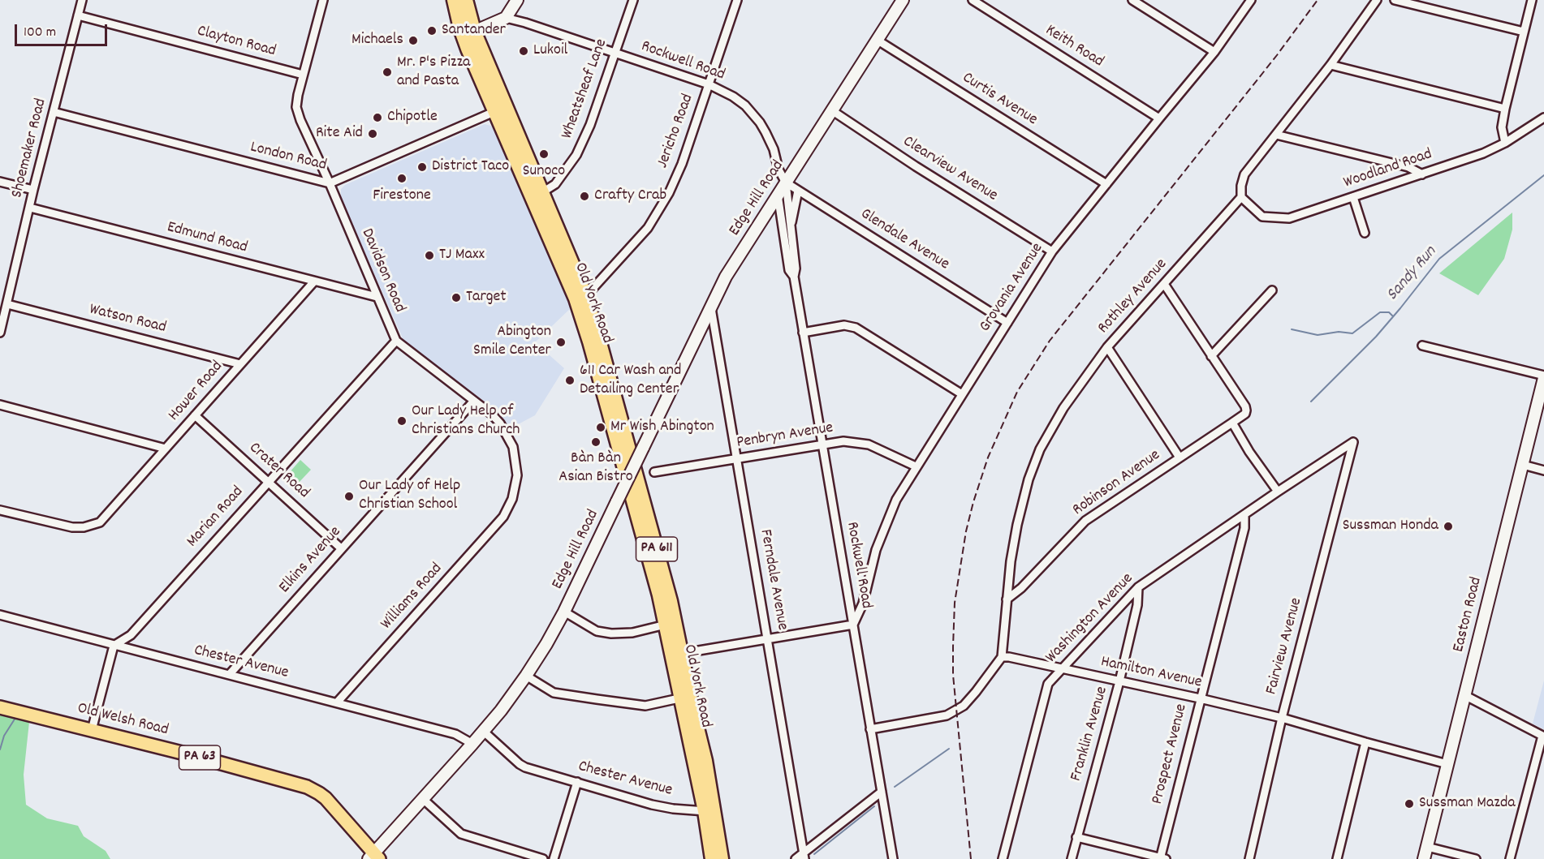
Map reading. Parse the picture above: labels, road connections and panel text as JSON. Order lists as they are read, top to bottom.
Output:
{
  "streets": {
    "highway": ["Old York Road", "PA 611"],
    "main road": ["Old Welsh Road", "PA 63"],
    "street": [
      "Clayton Road",
      "Keith Road",
      "Rockwell Road",
      "Wheatsheaf Lane",
      "Curtis Avenue",
      "Jericho Road",
      "Shoemaker Road",
      "London Road",
      "Clearview Avenue",
      "Woodland Road",
      "Edge Hill Road",
      "Edmund Road",
      "Glendale Avenue",
      "Davidson Road",
      "Grovania Avenue",
      "Rothley Avenue",
      "Watson Road",
      "Hower Road",
      "Penbryn Avenue",
      "Crater Road",
      "Robinson Avenue",
      "Marian Road",
      "Elkins Avenue",
      "Ferndale Avenue",
      "Williams Road",
      "Easton Road",
      "Washington Avenue",
      "Fairview Avenue",
      "Chester Avenue",
      "Hamilton Avenue",
      "Franklin Avenue",
      "Prospect Avenue"
    ]
  },
  "crossings": [
    ["Clayton Road", "Shoemaker Road"],
    ["Clayton Road", "Davidson Road"],
    ["Keith Road", "Grovania Avenue"],
    ["Rockwell Road", "Wheatsheaf Lane"],
    ["Rockwell Road", "Jericho Road"],
    ["Rockwell Road", "Edge Hill Road"],
    ["Rockwell Road", "Glendale Avenue"],
    ["Rockwell Road", "Grovania Avenue"],
    ["Rockwell Road", "Penbryn Avenue"],
    ["Wheatsheaf Lane", "Old York Road"],
    ["Curtis Avenue", "Edge Hill Road"],
    ["Curtis Avenue", "Grovania Avenue"],
    ["Jericho Road", "Old York Road"],
    ["Shoemaker Road", "London Road"],
    ["Shoemaker Road", "Edmund Road"],
    ["Shoemaker Road", "Watson Road"],
    ["London Road", "Davidson Road"],
    ["London Road", "Old York Road"],
    ["Clearview Avenue", "Edge Hill Road"],
    ["Clearview Avenue", "Grovania Avenue"],
    ["Woodland Road", "Rothley Avenue"],
    ["Edge Hill Road", "Glendale Avenue"],
    ["Edge Hill Road", "Ferndale Avenue"],
    ["Edge Hill Road", "Chester Avenue"],
    ["Edge Hill Road", "Old Welsh Road"],
    ["Edmund Road", "Davidson Road"],
    ["Edmund Road", "Hower Road"],
    ["Glendale Avenue", "Grovania Avenue"],
    ["Davidson Road", "Marian Road"],
    ["Davidson Road", "Elkins Avenue"],
    ["Davidson Road", "Williams Road"],
    ["Grovania Avenue", "Penbryn Avenue"],
    ["Rothley Avenue", "Robinson Avenue"],
    ["Rothley Avenue", "Hamilton Avenue"],
    ["Old York Road", "Chester Avenue"],
    ["Watson Road", "Hower Road"],
    ["Hower Road", "Crater Road"],
    ["Penbryn Avenue", "Ferndale Avenue"],
    ["Crater Road", "Marian Road"],
    ["Crater Road", "Elkins Avenue"],
    ["Marian Road", "Chester Avenue"],
    ["Elkins Avenue", "Chester Avenue"],
    ["Williams Road", "Chester Avenue"],
    ["Easton Road", "Hamilton Avenue"],
    ["Washington Avenue", "Fairview Avenue"],
    ["Washington Avenue", "Hamilton Avenue"],
    ["Washington Avenue", "Franklin Avenue"],
    ["Washington Avenue", "Prospect Avenue"],
    ["Fairview Avenue", "Hamilton Avenue"],
    ["Hamilton Avenue", "Franklin Avenue"],
    ["Hamilton Avenue", "Prospect Avenue"]
  ],
  "water": ["Sandy Run"],
  "places": [
    "Santander",
    "Michaels",
    "Lukoil",
    "Mr. P's Pizza and Pasta",
    "Chipotle",
    "Rite Aid",
    "Sunoco",
    "District Taco",
    "Firestone",
    "Crafty Crab",
    "TJ Maxx",
    "Target",
    "Abington Smile Center",
    "611 Car Wash and Detailing Center",
    "Our Lady Help of Christians Church",
    "Mr Wish Abington",
    "Bàn Bàn Asian Bistro",
    "Our Lady of Help Christian School",
    "Sussman Honda",
    "Sussman Mazda"
  ],
  "scale_bar": "100 m"
}
